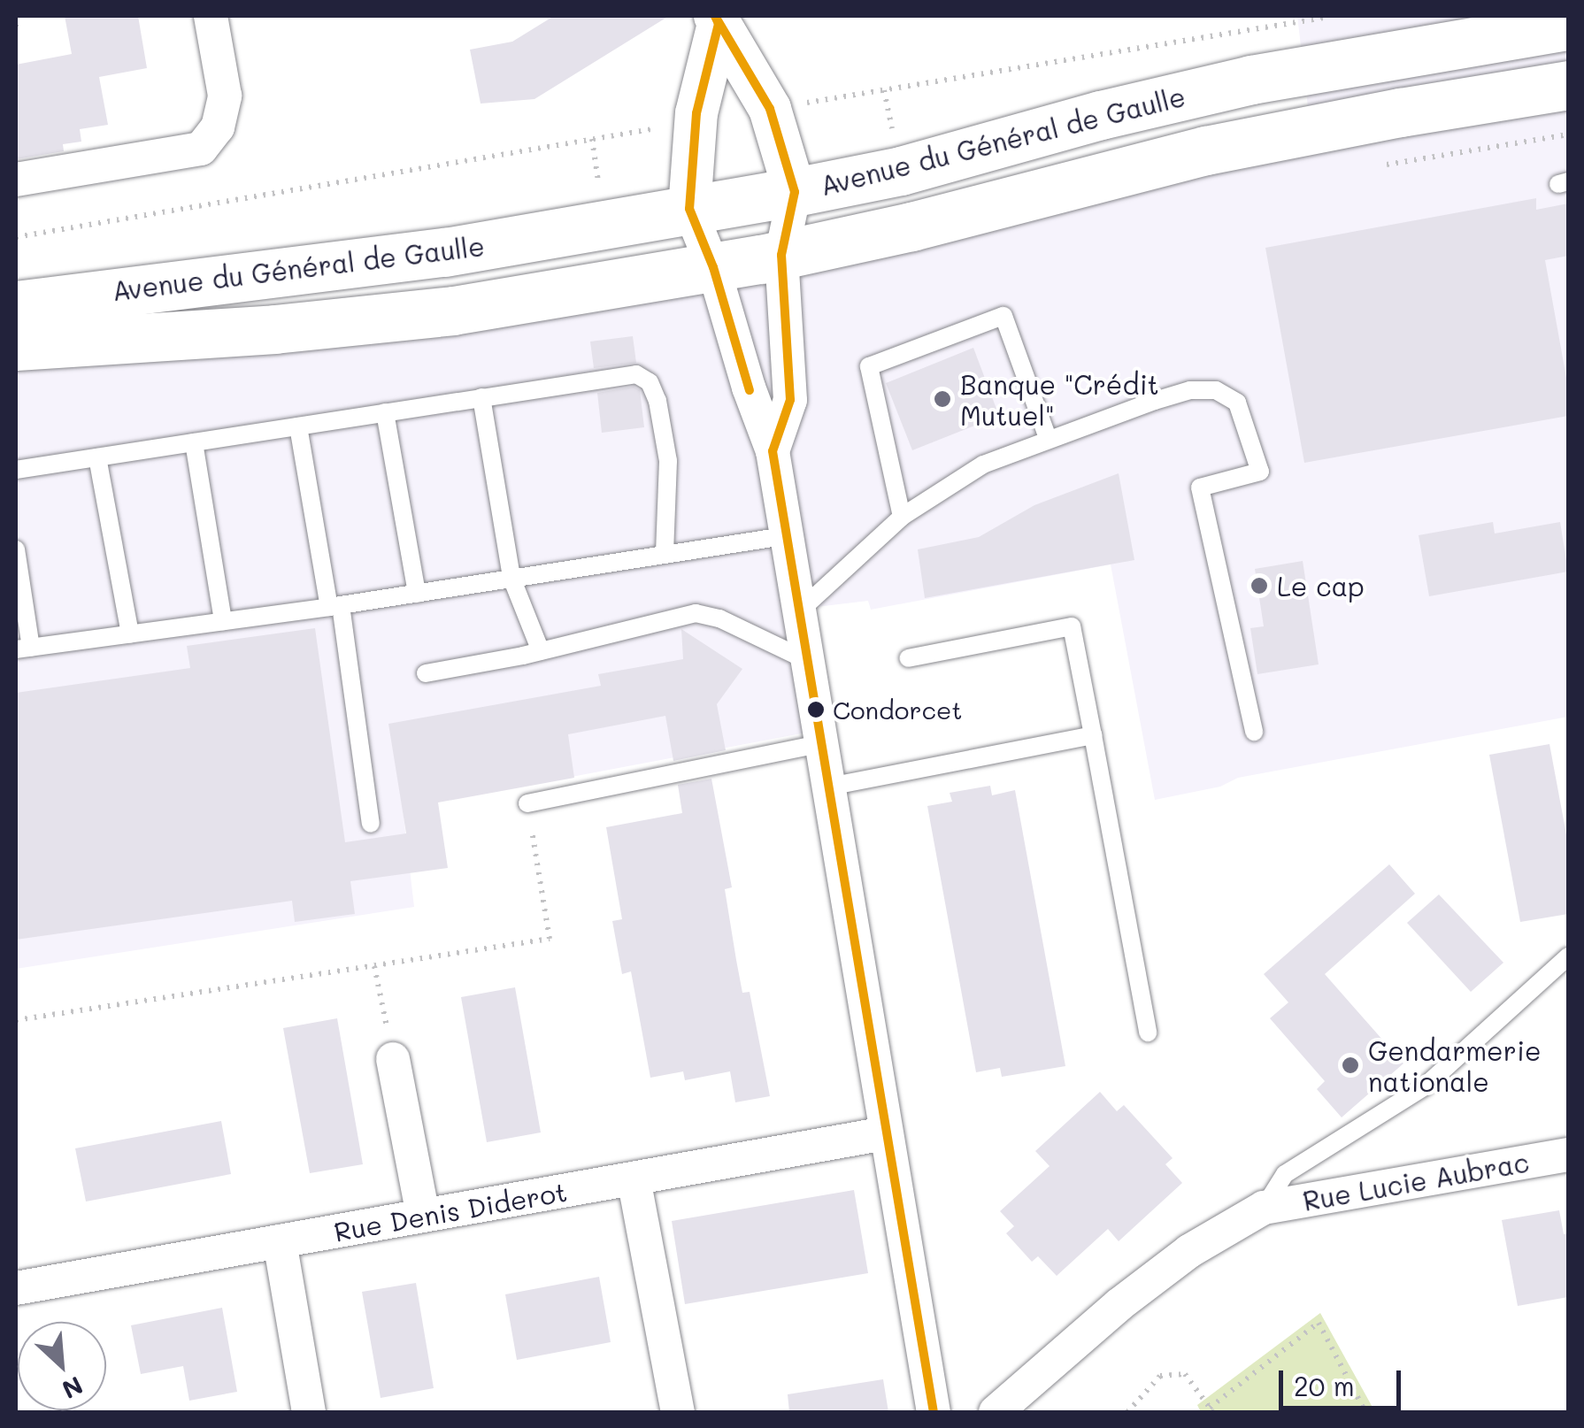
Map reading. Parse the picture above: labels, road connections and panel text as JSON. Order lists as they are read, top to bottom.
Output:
{
  "streets": {
    "main road": ["Avenue du Général de Gaulle"],
    "street": ["Rue Lucie Aubrac", "Rue Denis Diderot"]
  },
  "places": [
    "Banque \"Crédit Mutuel\"",
    "Le cap",
    "Condorcet",
    "Gendarmerie nationale"
  ],
  "scale_bar": "20 m",
  "north": "bottom right"
}
